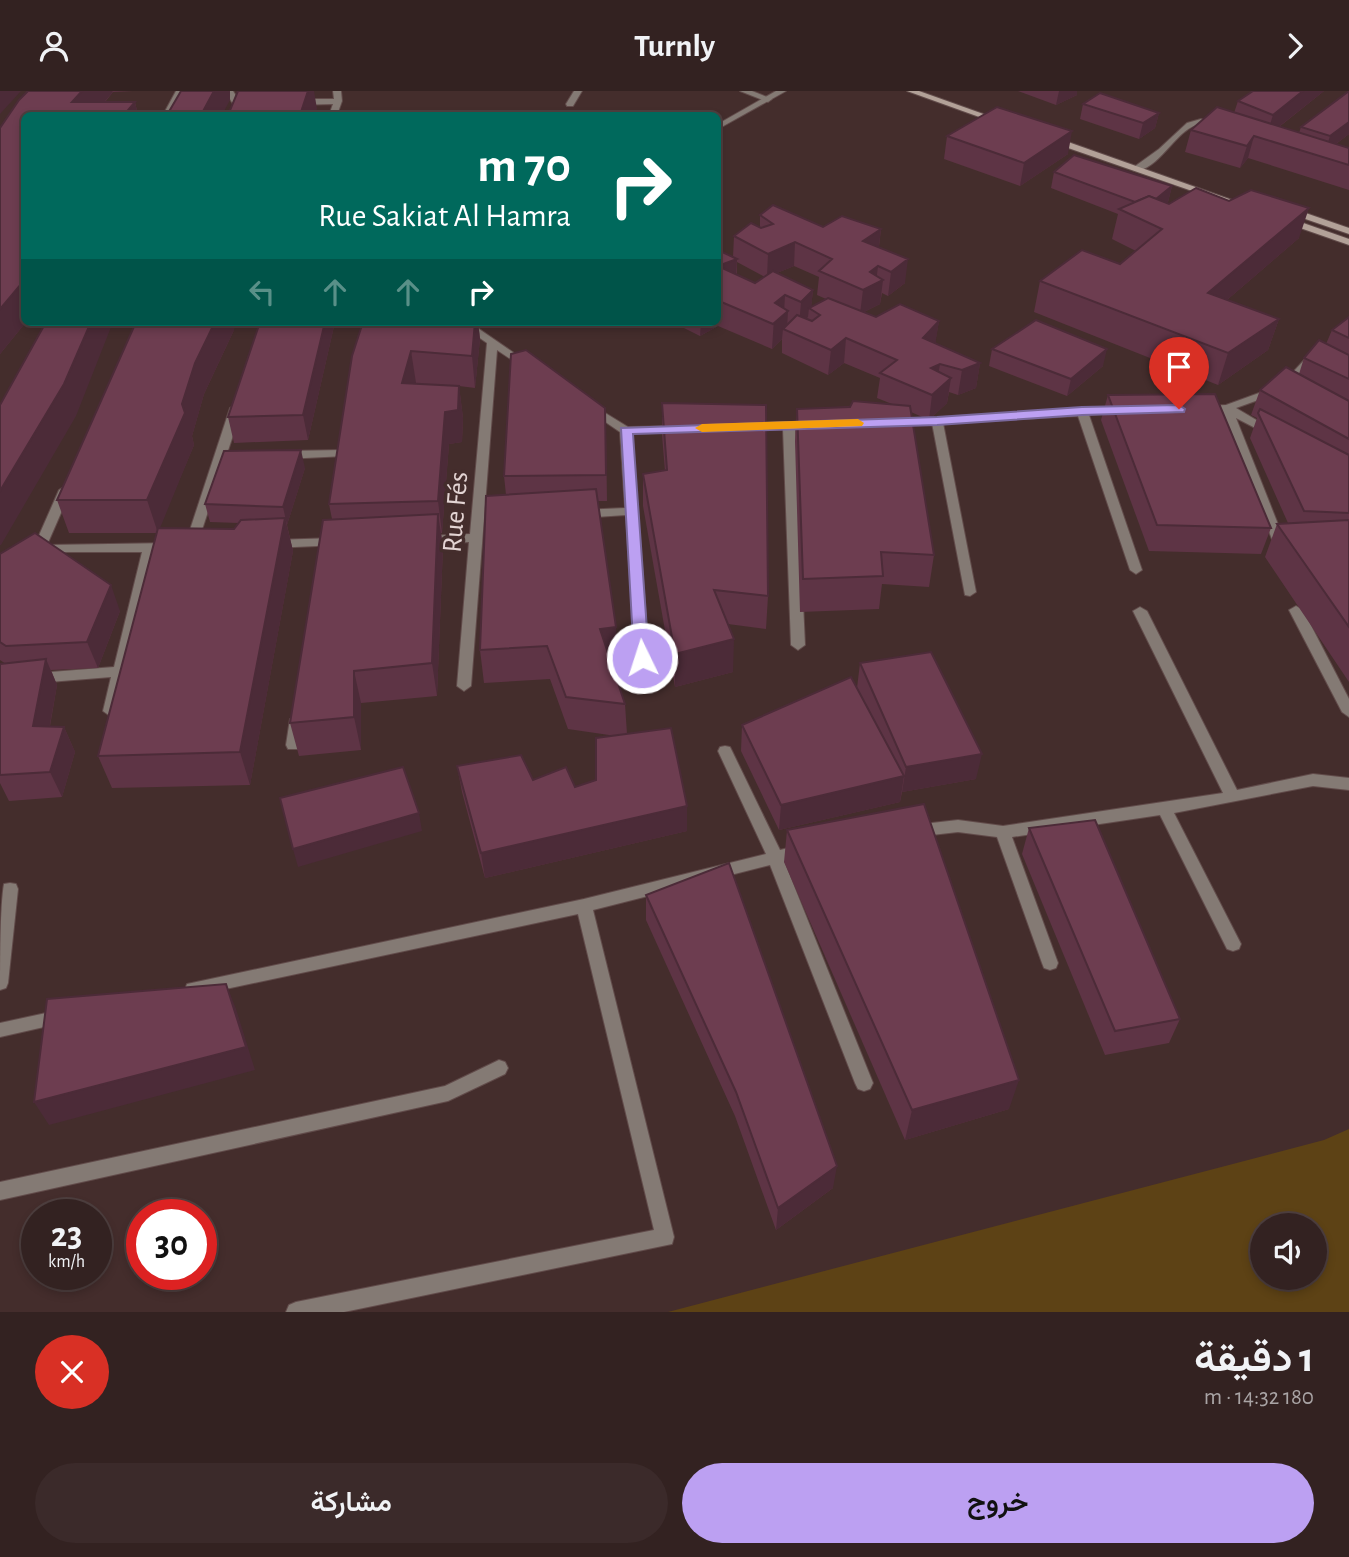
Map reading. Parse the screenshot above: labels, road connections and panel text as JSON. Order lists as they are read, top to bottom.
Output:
{
  "streets": {
    "street": ["Rue Fés"]
  },
  "page": {
    "header": "Turnly",
    "turn": ["70 m", "Rue Sakiat Al Hamra"],
    "speed": "23 km/h",
    "limit": "30",
    "heading": ["1 دقيقة", "180 m · 14:32"],
    "buttons": ["خروج", "مشاركة"]
  }
}
